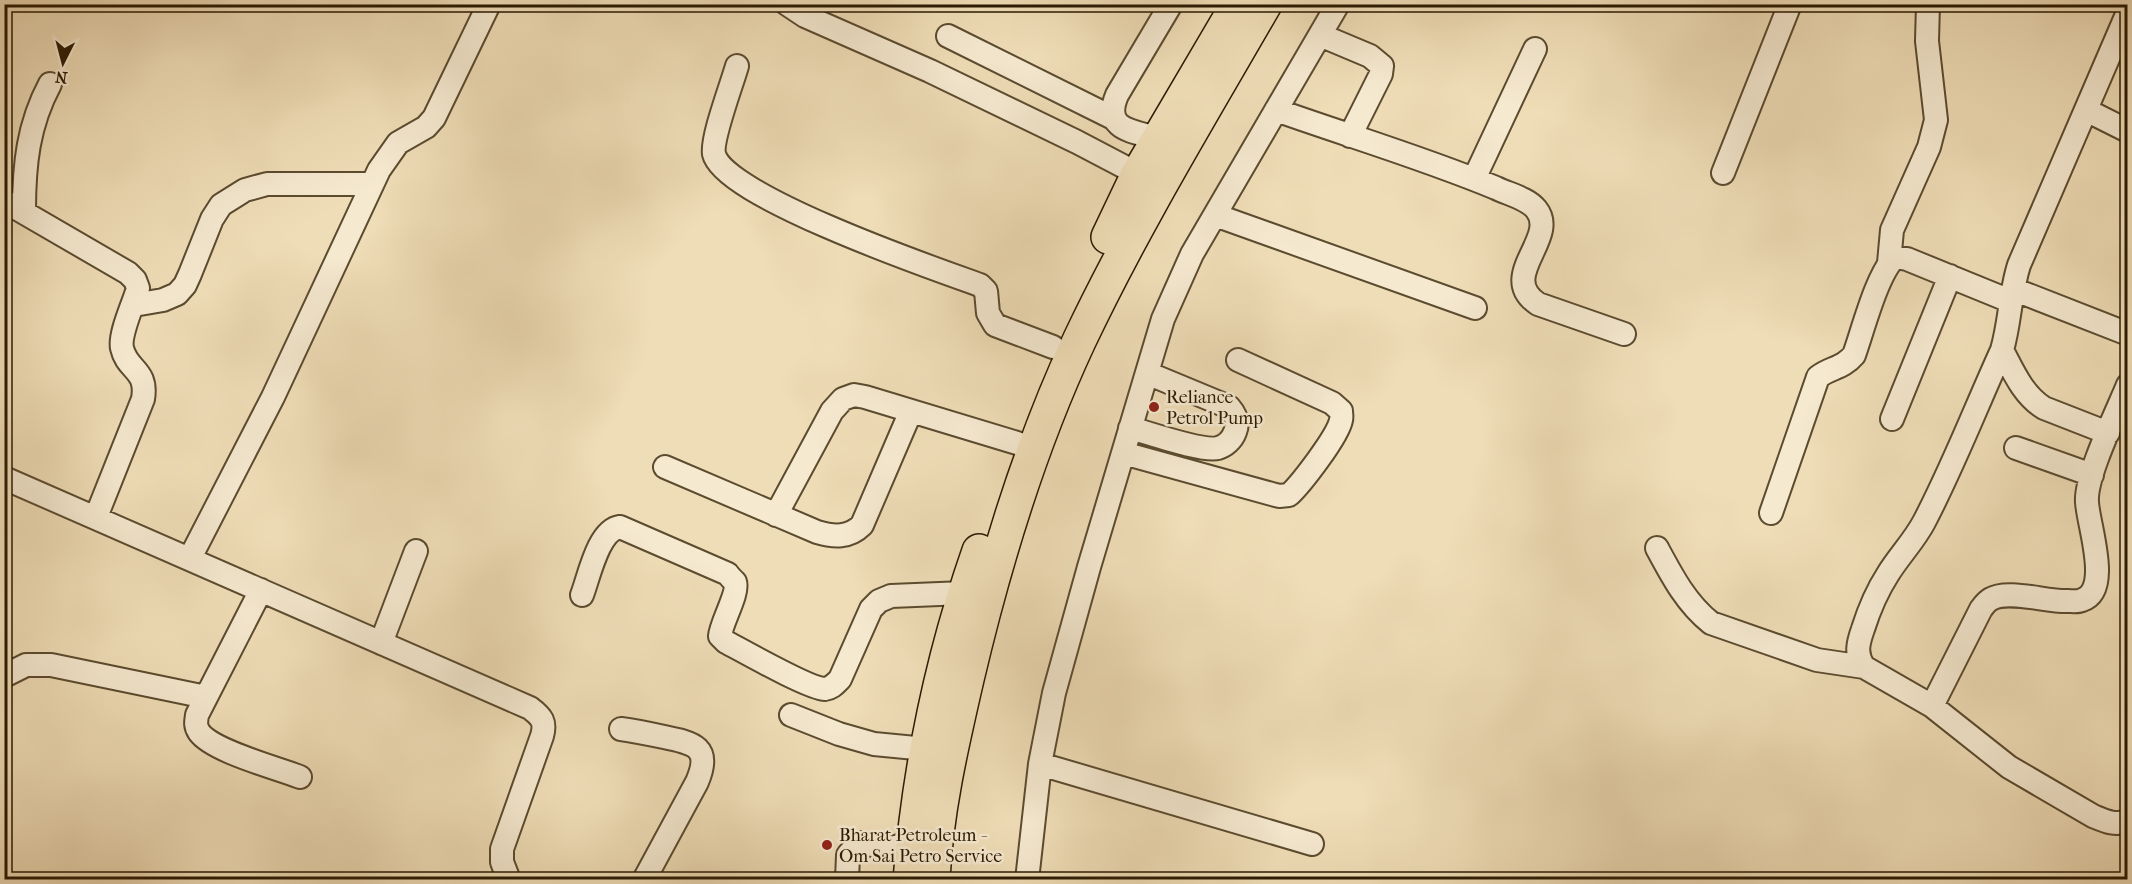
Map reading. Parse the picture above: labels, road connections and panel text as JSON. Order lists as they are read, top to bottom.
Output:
{
  "places": ["Reliance Petrol Pump", "Bharat Petroleum - Om Sai Petro Service"],
  "north": "bottom"
}
